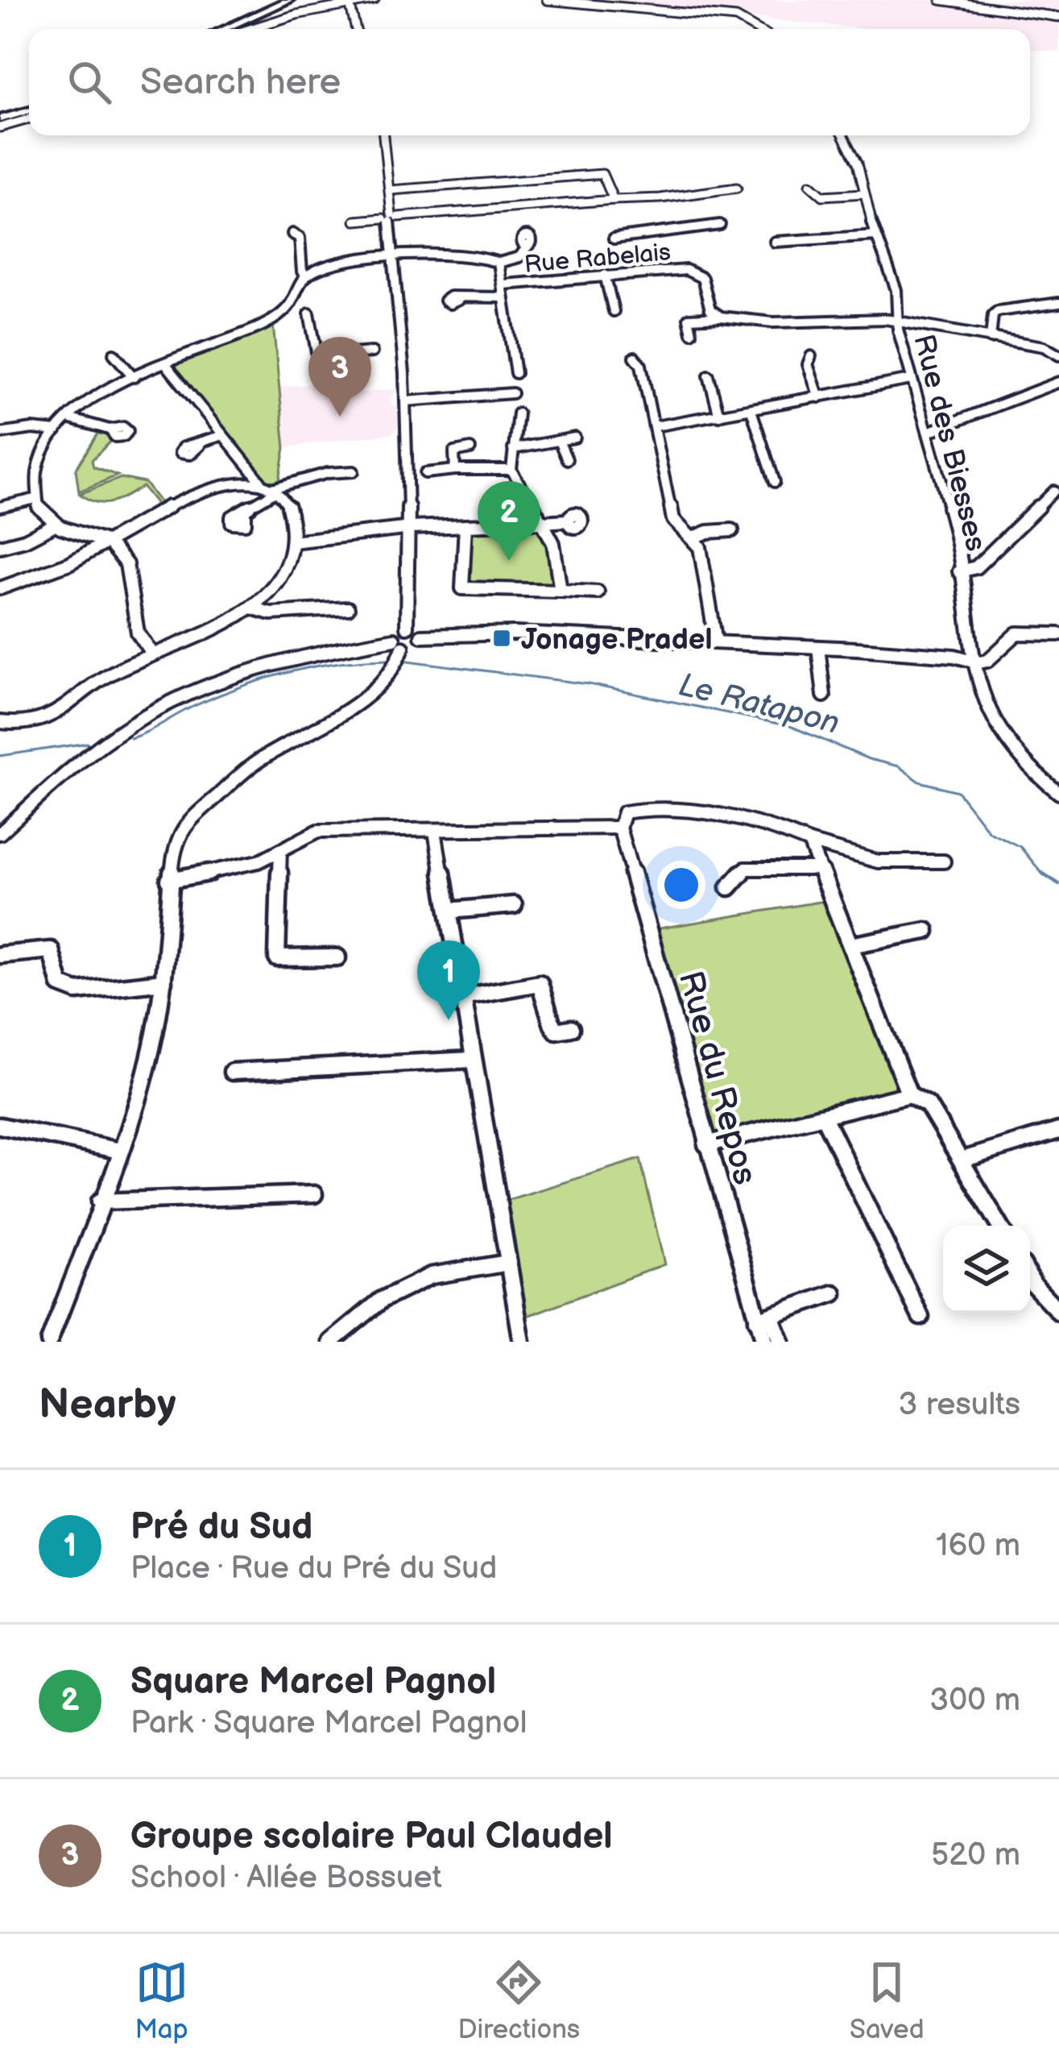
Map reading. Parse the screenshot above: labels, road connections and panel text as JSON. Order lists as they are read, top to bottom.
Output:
{
  "streets": {
    "street": ["Rue Rabelais", "Rue des Biesses", "Rue du Repos"]
  },
  "water": ["Le Ratapon"],
  "places": {
    "transit": ["Jonage Pradel"]
  },
  "page": {
    "search": "Search here",
    "pins": ["3", "2", "1"],
    "heading": ["Nearby", "3 results"],
    "list": [
      {
        "mark": "1",
        "name": "Pré du Sud",
        "note": "Place · Rue du Pré du Sud",
        "value": "160 m"
      },
      {
        "mark": "2",
        "name": "Square Marcel Pagnol",
        "note": "Park · Square Marcel Pagnol",
        "value": "300 m"
      },
      {
        "mark": "3",
        "name": "Groupe scolaire Paul Claudel",
        "note": "School · Allée Bossuet",
        "value": "520 m"
      }
    ],
    "nav": ["Map", "Directions", "Saved"]
  }
}
